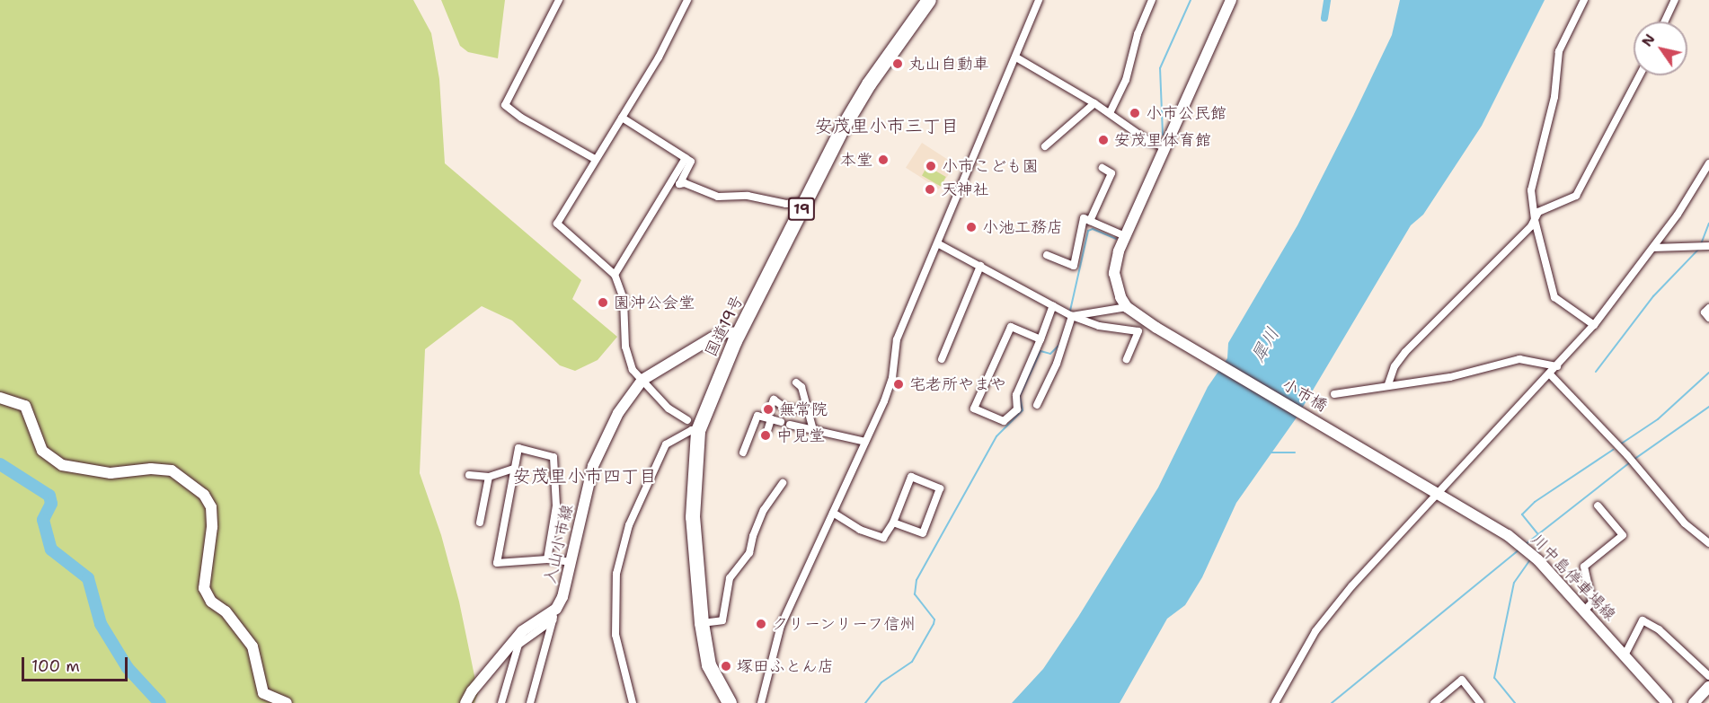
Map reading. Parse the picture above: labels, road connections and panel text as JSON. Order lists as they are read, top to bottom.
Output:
{
  "streets": {
    "highway": ["19", "国道19号"],
    "main road": ["小市橋", "入山小市線", "川中島停車場線"]
  },
  "crossings": [
    ["国道19号", "入山小市線"],
    ["小市橋", "川中島停車場線"]
  ],
  "districts": ["安茂里小市三丁目", "安茂里小市四丁目"],
  "water": ["犀川"],
  "places": [
    "丸山自動車",
    "小市公民館",
    "安茂里体育館",
    "本堂",
    "小市こども園",
    "天神社",
    "小池工務店",
    "園沖公会堂",
    "宅老所やまや",
    "無常院",
    "中見堂",
    "クリーンリーフ信州",
    "塚田ふとん店"
  ],
  "scale_bar": "100 m",
  "north": "top left"
}
